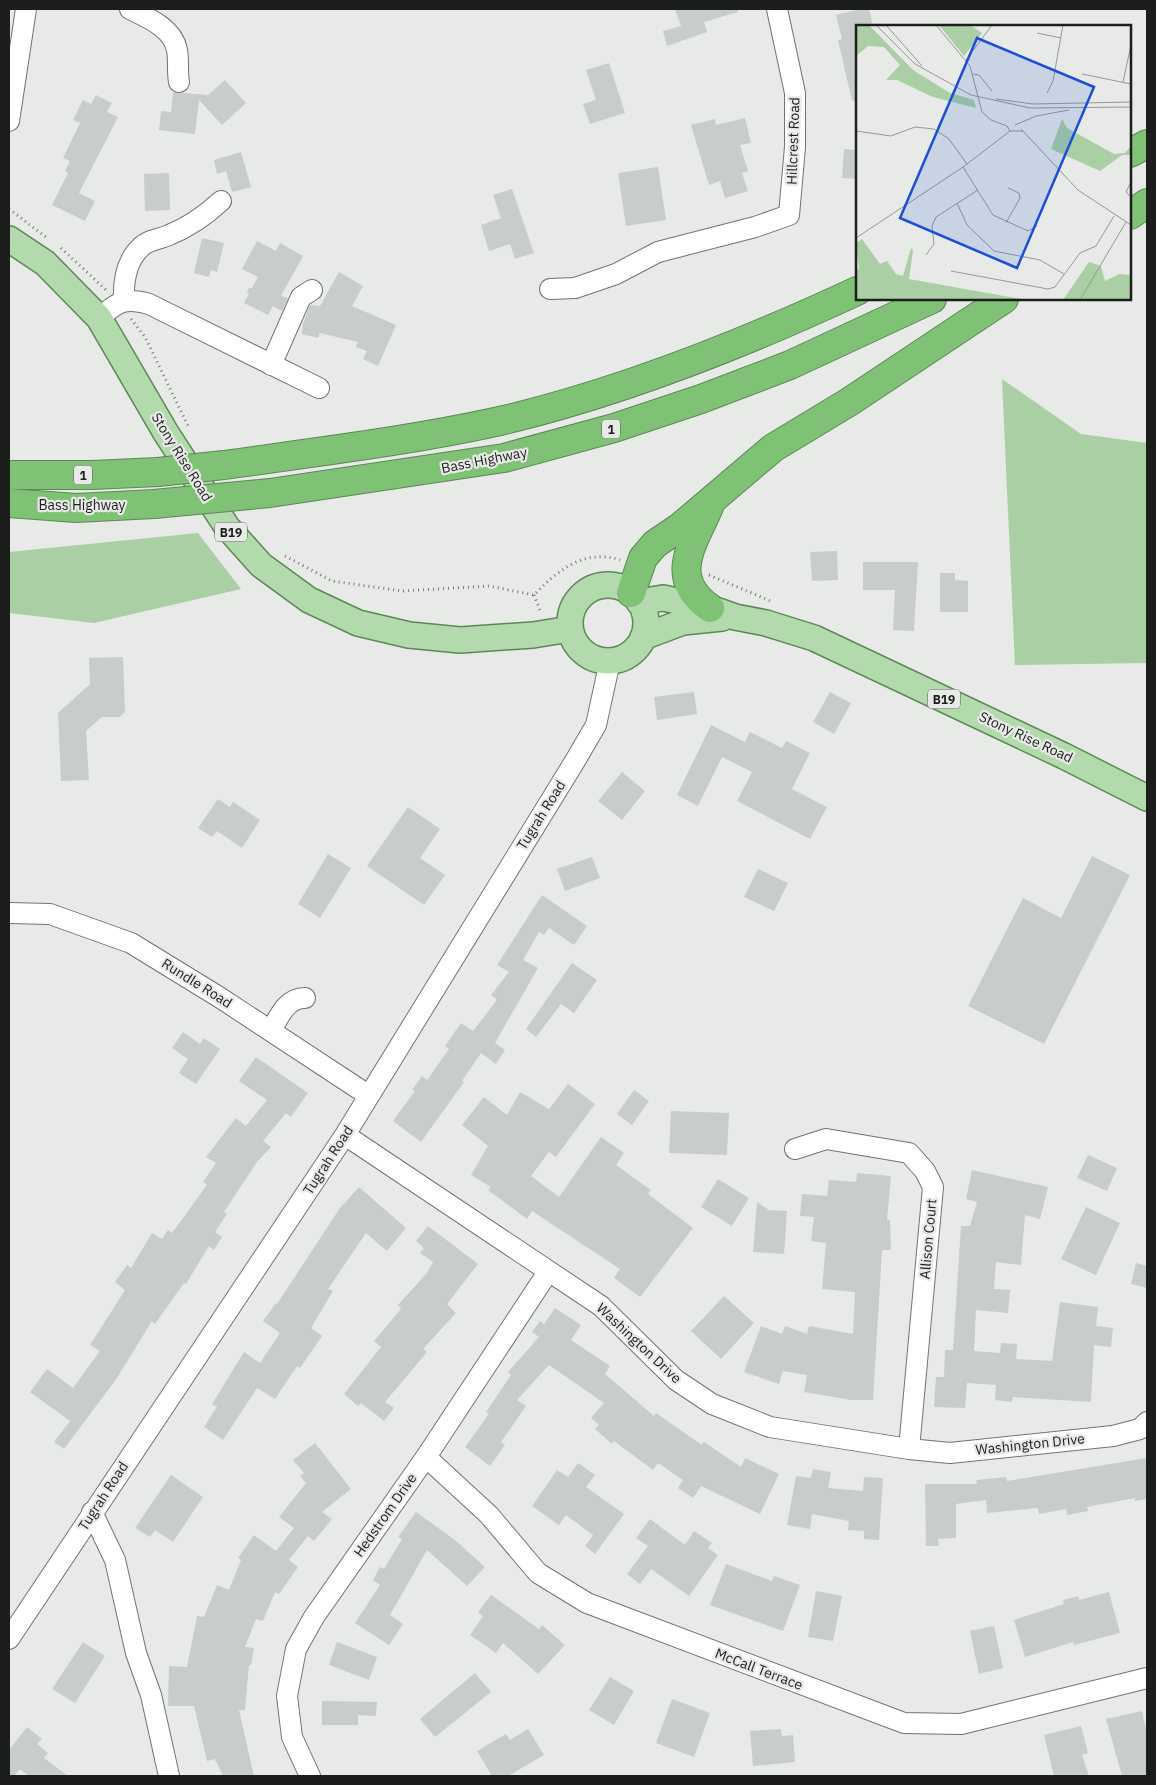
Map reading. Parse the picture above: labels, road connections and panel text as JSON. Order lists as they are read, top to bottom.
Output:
{
  "streets": {
    "highway": ["1", "Bass Highway"],
    "main road": ["Stony Rise Road", "B19"],
    "street": [
      "Hillcrest Road",
      "Tugrah Road",
      "Rundle Road",
      "Allison Court",
      "Washington Drive",
      "Hedstrom Drive",
      "McCall Terrace"
    ]
  },
  "crossings": [
    ["Stony Rise Road", "B19"],
    ["Stony Rise Road", "Tugrah Road"],
    ["B19", "Tugrah Road"],
    ["Tugrah Road", "Rundle Road"],
    ["Tugrah Road", "Washington Drive"],
    ["Allison Court", "Washington Drive"],
    ["Washington Drive", "Hedstrom Drive"],
    ["Hedstrom Drive", "McCall Terrace"]
  ]
}
